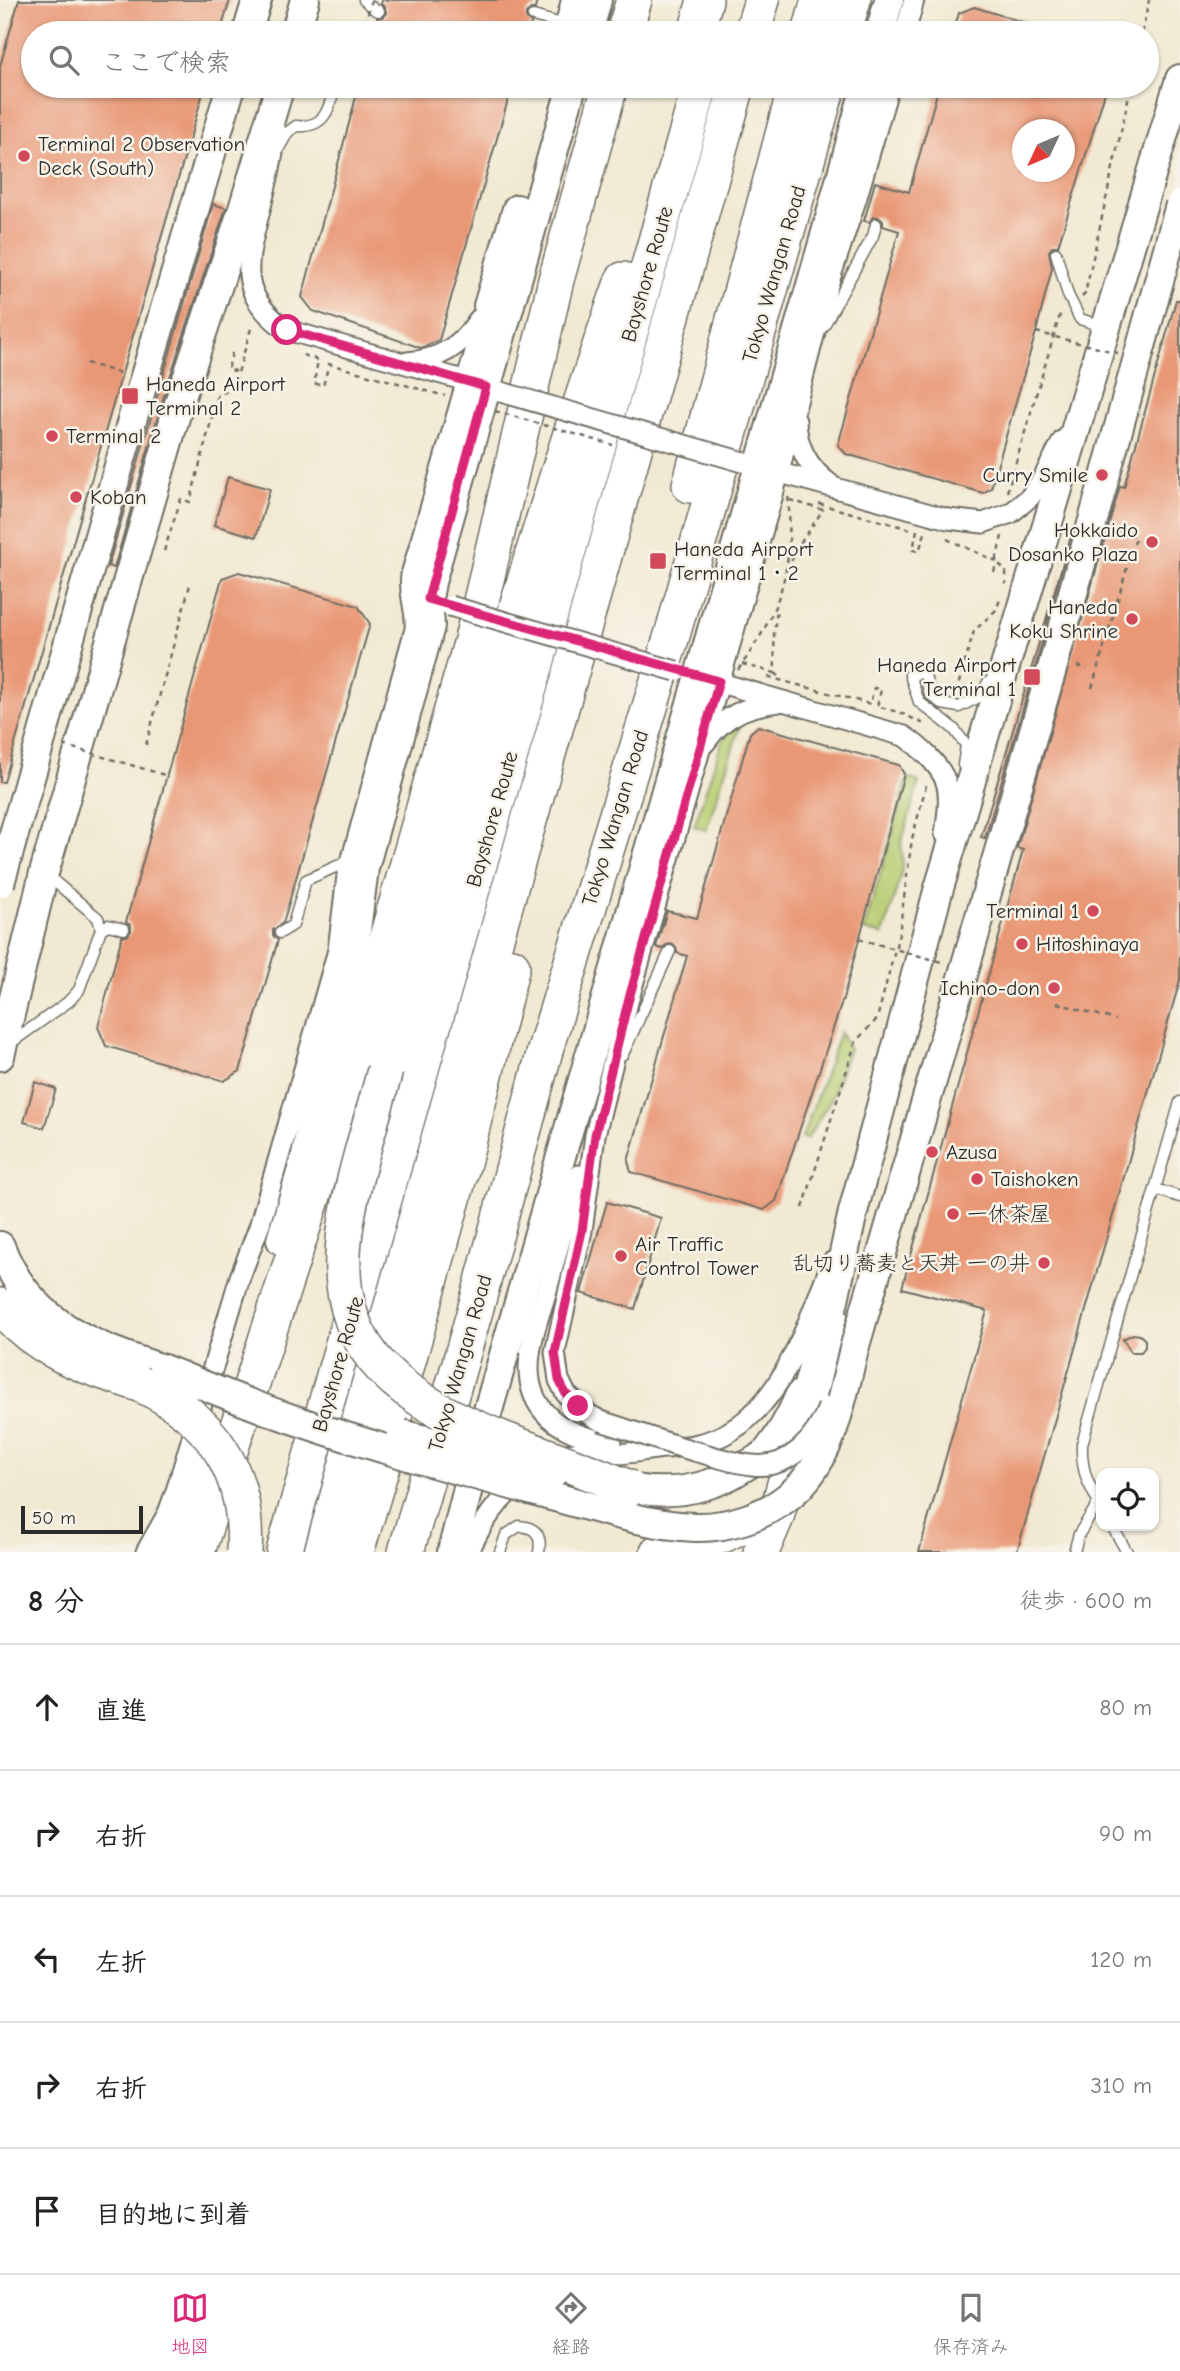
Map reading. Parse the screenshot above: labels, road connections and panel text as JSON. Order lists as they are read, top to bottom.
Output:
{
  "streets": {
    "highway": ["Bayshore Route", "Tokyo Wangan Road"]
  },
  "places": {
    "other": [
      "Terminal 2 Observation Deck (South)",
      "Terminal 2",
      "Curry Smile",
      "Koban",
      "Hokkaido Dosanko Plaza",
      "Haneda Koku Shrine",
      "Terminal 1",
      "Hitoshinaya",
      "Ichino-don",
      "Azusa",
      "Taishoken",
      "一休茶屋",
      "Air Traffic Control Tower",
      "乱切り蕎麦と天丼 一の井"
    ],
    "transit": ["Haneda Airport Terminal 2", "Haneda Airport Terminal 1・2", "Haneda Airport Terminal 1"]
  },
  "scale_bar": "50 m",
  "north": "bottom left",
  "page": {
    "search": "ここで検索",
    "scale": "50 m",
    "heading": ["8 分", "徒歩 · 600 m"],
    "list": [
      ["直進", "80 m"],
      ["右折", "90 m"],
      ["左折", "120 m"],
      ["右折", "310 m"],
      "目的地に到着"
    ],
    "nav": ["地図", "経路", "保存済み"]
  }
}
